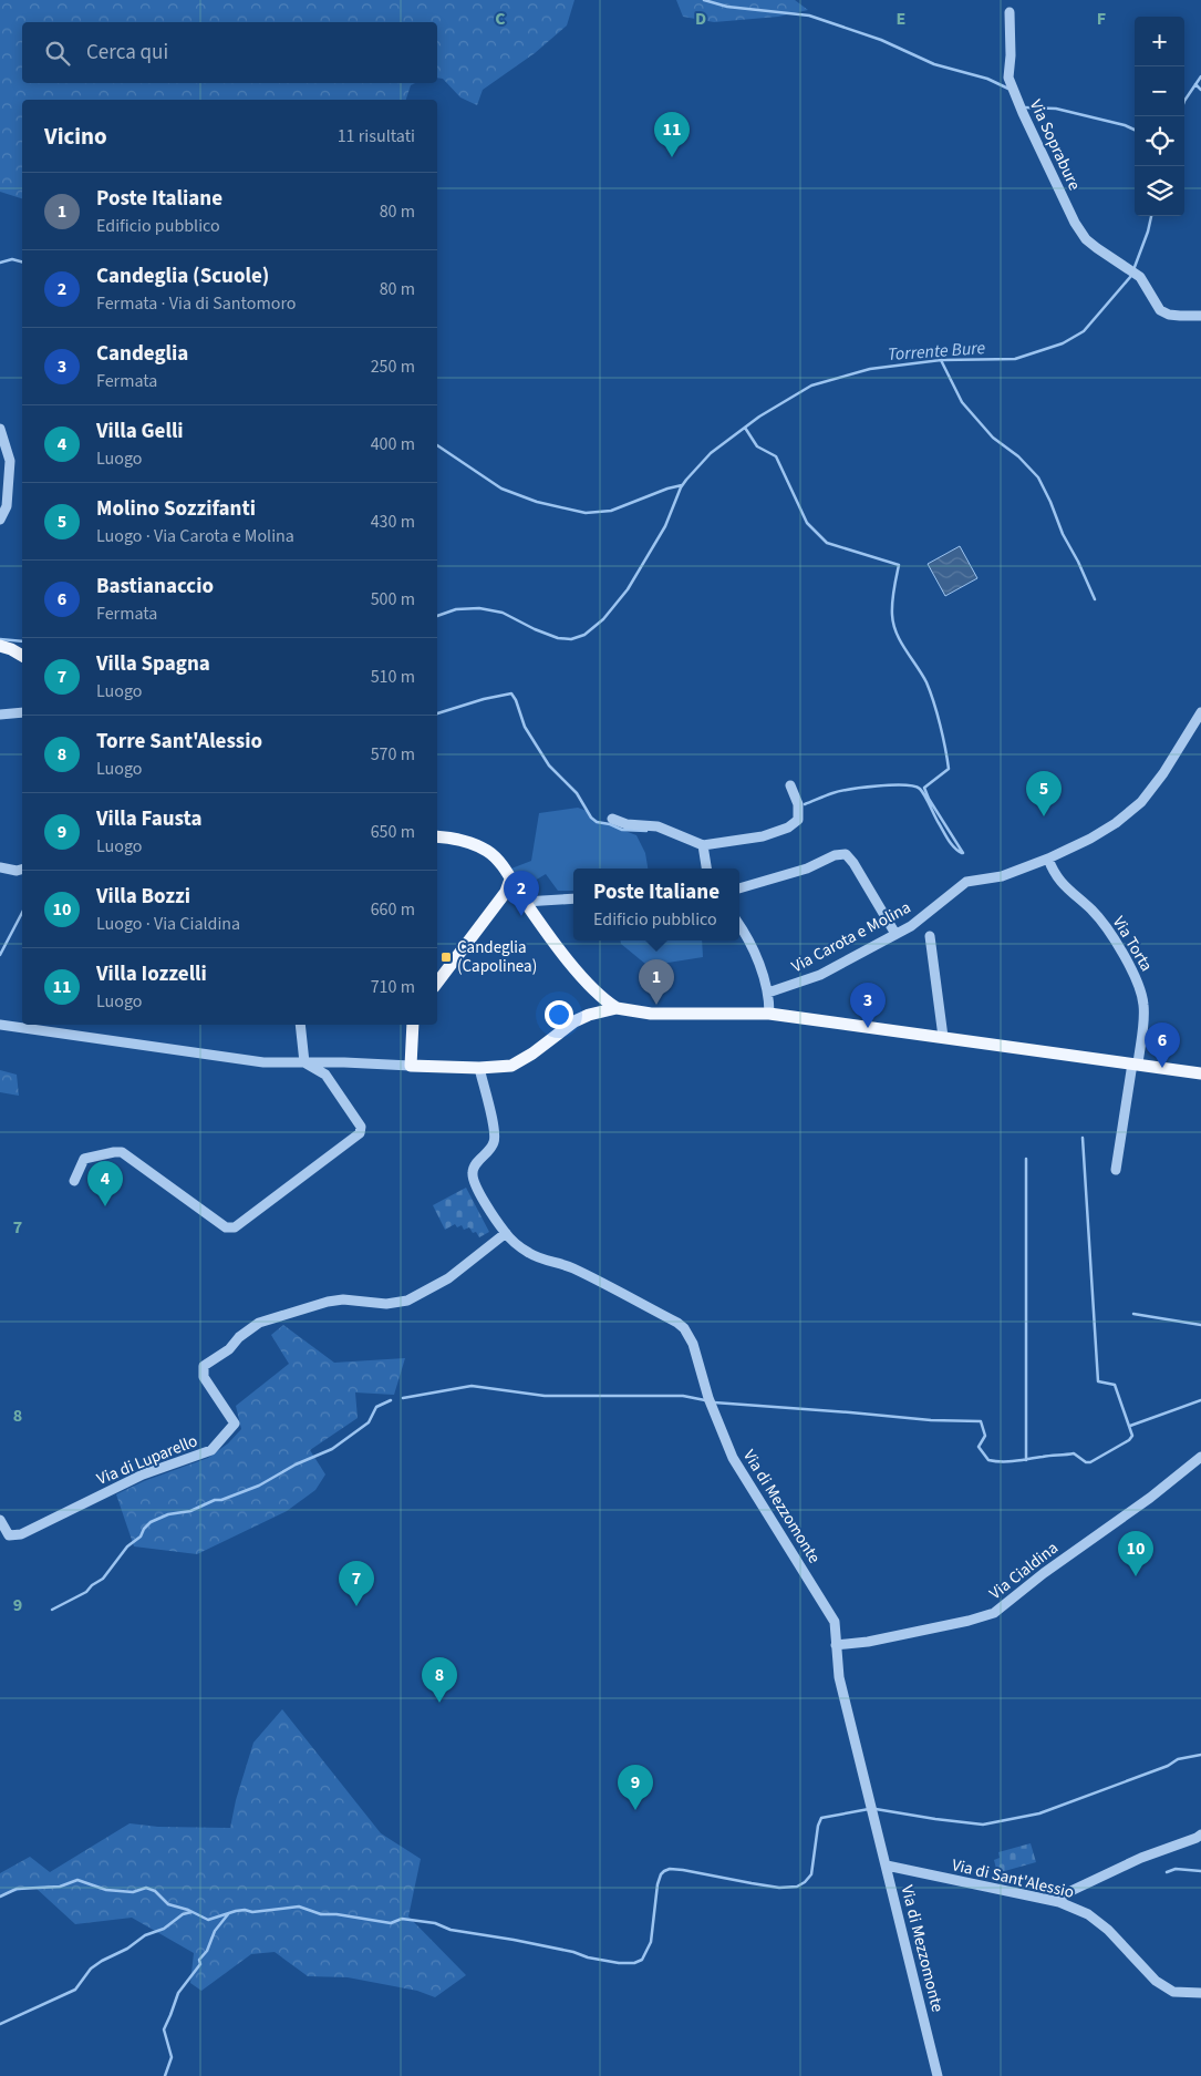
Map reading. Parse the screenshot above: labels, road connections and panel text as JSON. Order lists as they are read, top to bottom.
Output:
{
  "streets": {
    "street": [
      "Via Soprabure",
      "Via Carota e Molina",
      "Via Torta",
      "Via di Luparello",
      "Via di Mezzomonte",
      "Via Cialdina",
      "Via di Sant'Alessio"
    ]
  },
  "crossings": [
    ["Via Carota e Molina", "Via Torta"],
    ["Via di Luparello", "Via di Mezzomonte"],
    ["Via di Mezzomonte", "Via Cialdina"],
    ["Via di Mezzomonte", "Via di Sant'Alessio"]
  ],
  "water": ["Torrente Bure"],
  "places": {
    "transit": ["Candeglia (Capolinea)"]
  },
  "page": {
    "map_buttons": ["+", "−"],
    "search": "Cerca qui",
    "heading": ["Vicino", "11 risultati"],
    "pins": [
      "11",
      "5",
      "2",
      "1",
      "3",
      "6",
      "4",
      "10",
      "7",
      "8",
      "9"
    ],
    "list": [
      {
        "mark": "1",
        "name": "Poste Italiane",
        "note": "Edificio pubblico",
        "value": "80 m"
      },
      {
        "mark": "2",
        "name": "Candeglia (Scuole)",
        "note": "Fermata · Via di Santomoro",
        "value": "80 m"
      },
      {
        "mark": "3",
        "name": "Candeglia",
        "note": "Fermata",
        "value": "250 m"
      },
      {
        "mark": "4",
        "name": "Villa Gelli",
        "note": "Luogo",
        "value": "400 m"
      },
      {
        "mark": "5",
        "name": "Molino Sozzifanti",
        "note": "Luogo · Via Carota e Molina",
        "value": "430 m"
      },
      {
        "mark": "6",
        "name": "Bastianaccio",
        "note": "Fermata",
        "value": "500 m"
      },
      {
        "mark": "7",
        "name": "Villa Spagna",
        "note": "Luogo",
        "value": "510 m"
      },
      {
        "mark": "8",
        "name": "Torre Sant'Alessio",
        "note": "Luogo",
        "value": "570 m"
      },
      {
        "mark": "9",
        "name": "Villa Fausta",
        "note": "Luogo",
        "value": "650 m"
      },
      {
        "mark": "10",
        "name": "Villa Bozzi",
        "note": "Luogo · Via Cialdina",
        "value": "660 m"
      },
      {
        "mark": "11",
        "name": "Villa Iozzelli",
        "note": "Luogo",
        "value": "710 m"
      }
    ],
    "popup": ["Poste Italiane", "Edificio pubblico"]
  },
  "grid": {
    "columns": [
      "C",
      "D",
      "E",
      "F"
    ],
    "rows": ["7", "8", "9"]
  }
}
